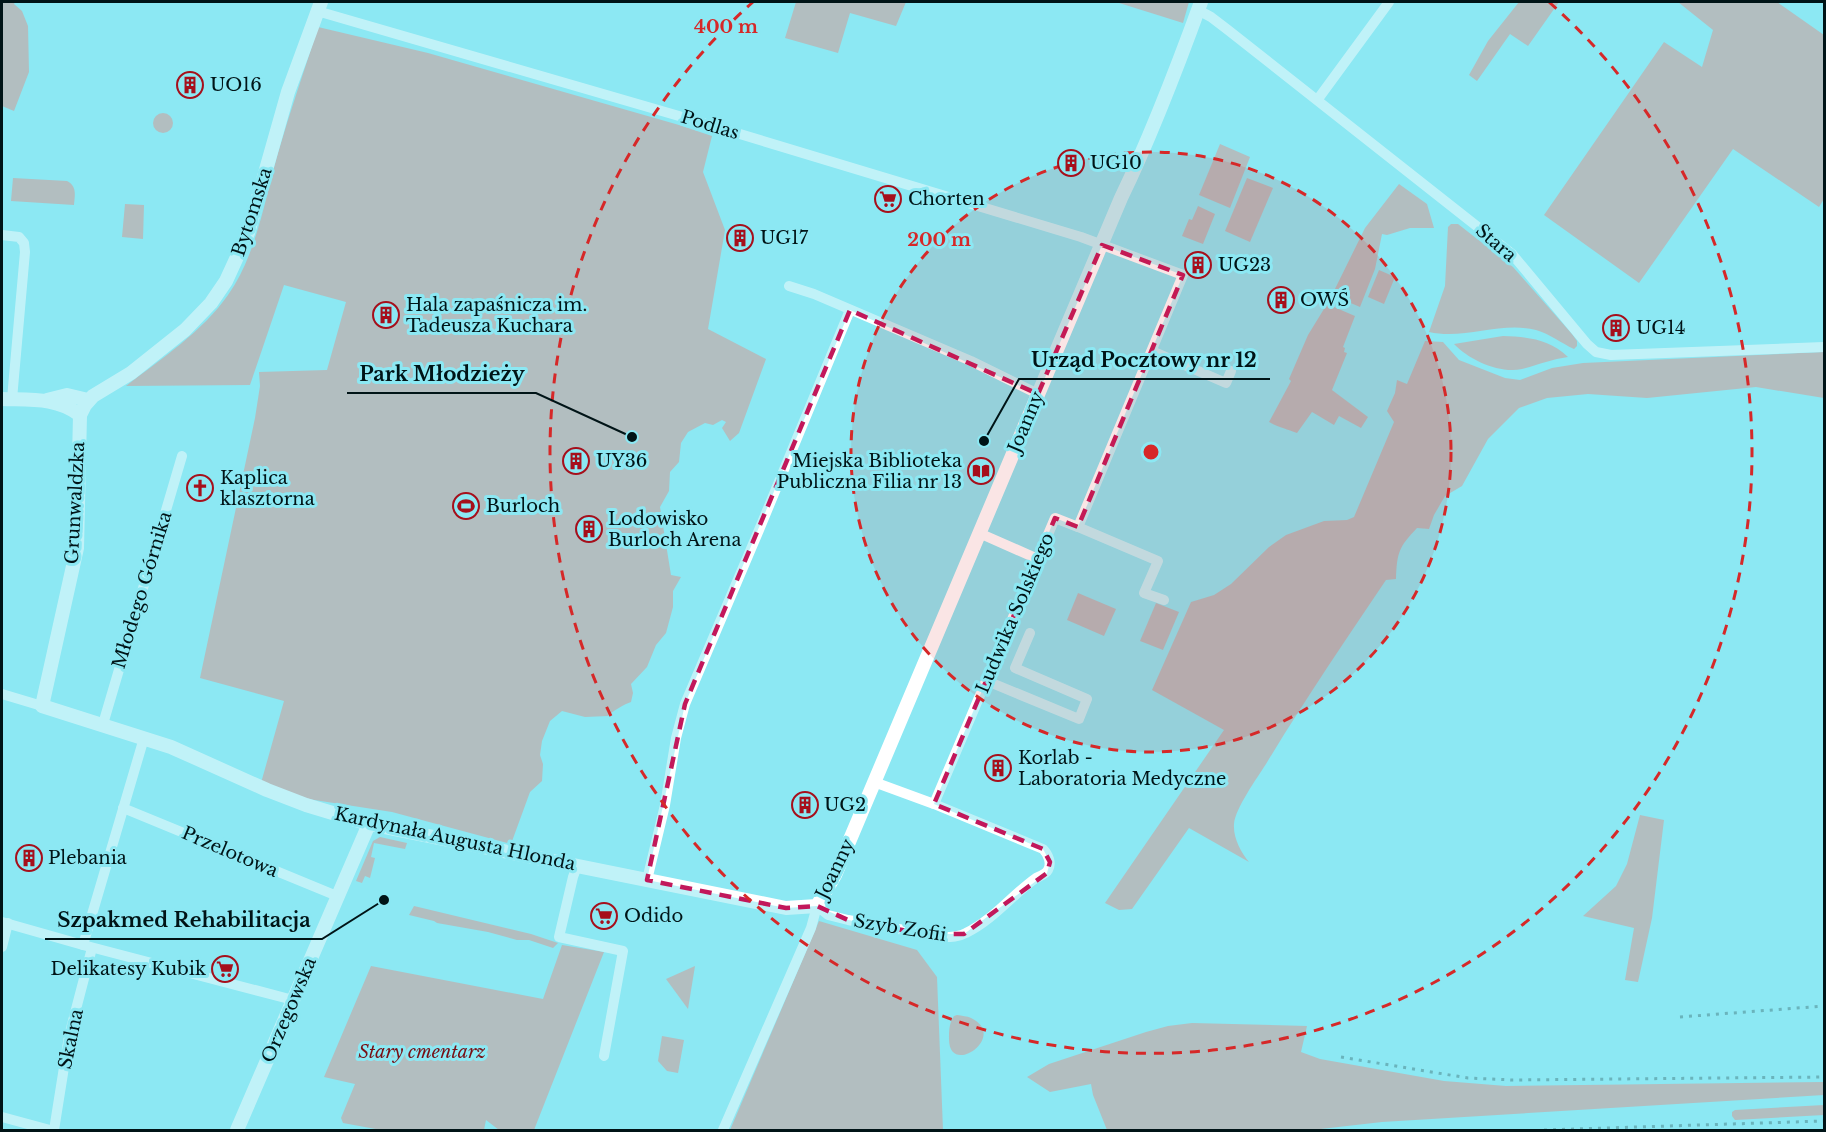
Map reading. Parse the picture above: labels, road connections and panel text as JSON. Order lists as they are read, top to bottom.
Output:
{
  "streets": {
    "street": [
      "Podlas",
      "Bytomska",
      "Stara",
      "Joanny",
      "Grunwaldzka",
      "Młodego Górnika",
      "Ludwika Solskiego",
      "Kardynała Augusta Hlonda",
      "Przelotowa",
      "Szyb Zofii",
      "Orzegowska",
      "Skalna"
    ]
  },
  "crossings": [
    ["Podlas", "Bytomska"],
    ["Podlas", "Joanny"],
    ["Podlas", "Ludwika Solskiego"],
    ["Bytomska", "Grunwaldzka"],
    ["Stara", "Joanny"],
    ["Joanny", "Ludwika Solskiego"],
    ["Joanny", "Kardynała Augusta Hlonda"],
    ["Joanny", "Szyb Zofii"],
    ["Grunwaldzka", "Kardynała Augusta Hlonda"],
    ["Młodego Górnika", "Kardynała Augusta Hlonda"],
    ["Ludwika Solskiego", "Szyb Zofii"],
    ["Kardynała Augusta Hlonda", "Szyb Zofii"],
    ["Kardynała Augusta Hlonda", "Orzegowska"],
    ["Kardynała Augusta Hlonda", "Skalna"],
    ["Przelotowa", "Orzegowska"],
    ["Przelotowa", "Skalna"]
  ],
  "parks": ["Stary cmentarz"],
  "places": {
    "building": [
      "UO16",
      "UG10",
      "UG17",
      "UG23",
      "OWŚ",
      "Hala zapaśnicza im. Tadeusza Kuchara",
      "UG14",
      "UY36",
      "Lodowisko Burloch Arena",
      "Korlab - Laboratoria Medyczne",
      "UG2",
      "Plebania"
    ],
    "supermarket": ["Chorten", "Odido", "Delikatesy Kubik"],
    "other": ["Park Młodzieży", "Urząd Pocztowy nr 12", "Szpakmed Rehabilitacja"],
    "library": ["Miejska Biblioteka Publiczna Filia nr 13"],
    "church": ["Kaplica klasztorna"],
    "sports": ["Burloch"]
  },
  "rings": ["400 m", "200 m"]
}
